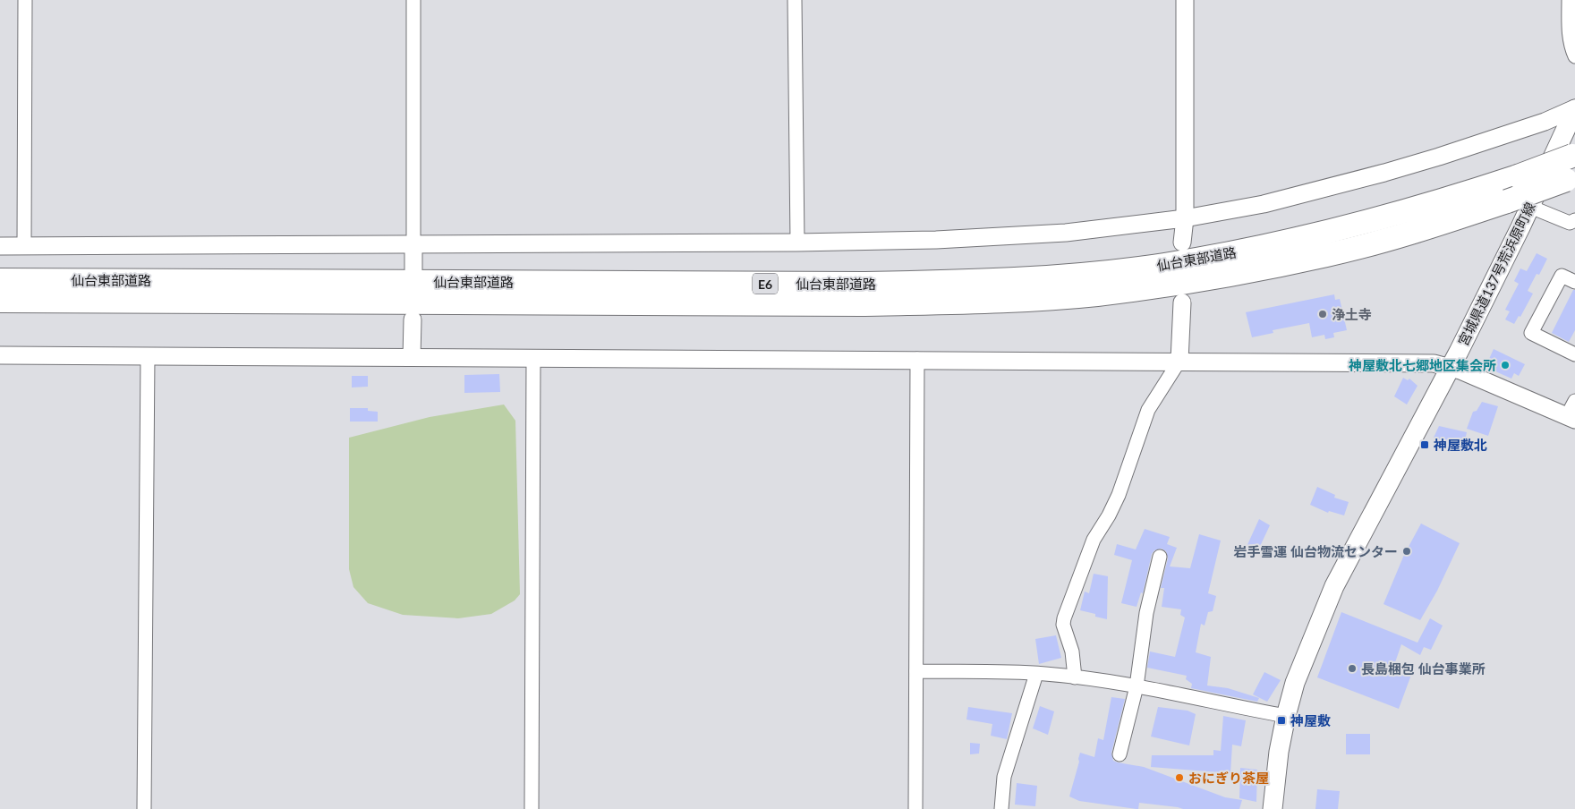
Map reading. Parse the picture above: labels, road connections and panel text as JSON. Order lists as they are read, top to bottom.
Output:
{
  "streets": {
    "highway": ["仙台東部道路", "E6"],
    "main road": ["宮城県道137号荒浜原町線"]
  },
  "places": {
    "other": [
      "浄土寺",
      "神屋敷北七郷地区集会所",
      "岩手雪運 仙台物流センター",
      "長島梱包 仙台事業所",
      "おにぎり茶屋"
    ],
    "transit": ["神屋敷北", "神屋敷"]
  }
}
